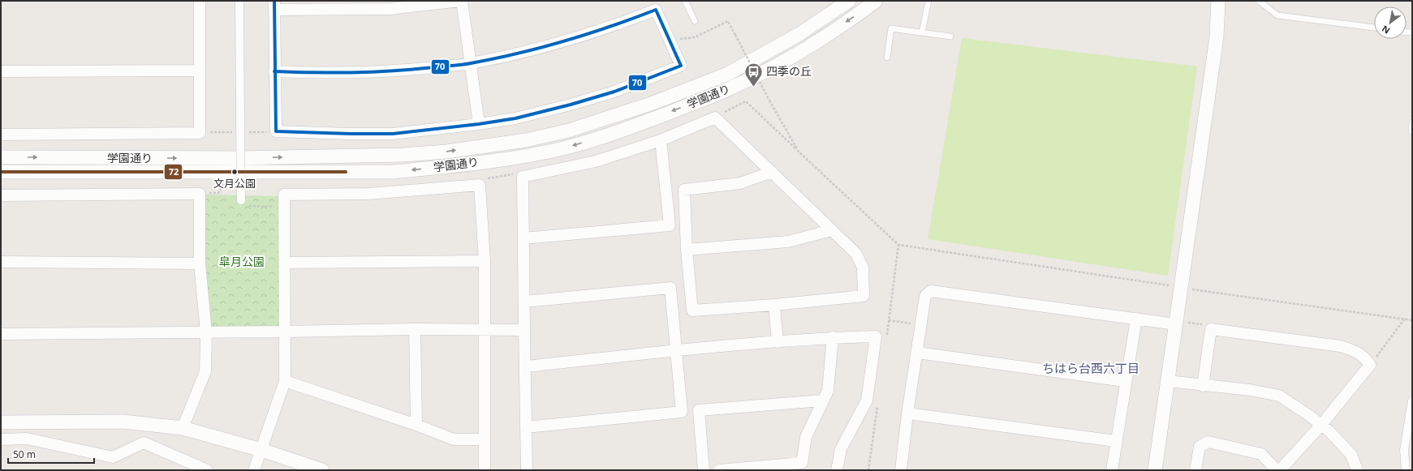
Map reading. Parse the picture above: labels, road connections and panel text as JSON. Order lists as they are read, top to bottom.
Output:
{
  "streets": {
    "street": ["学園通り"]
  },
  "districts": ["ちはら台西六丁目"],
  "parks": ["皐月公園"],
  "places": {
    "bus stop": ["四季の丘"],
    "other": ["文月公園"]
  },
  "lines": ["transit line 70", "transit line 72"],
  "scale_bar": "50 m",
  "north": "bottom left"
}
